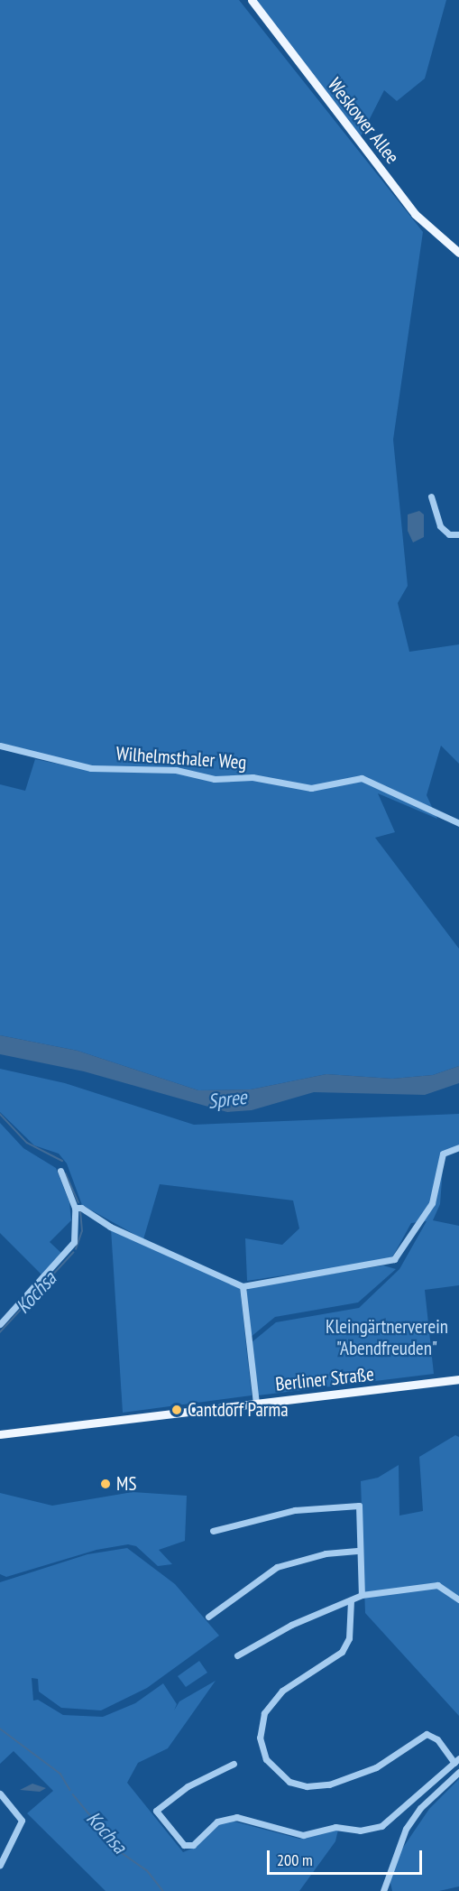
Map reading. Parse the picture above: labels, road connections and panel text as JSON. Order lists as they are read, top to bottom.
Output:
{
  "streets": {
    "main road": ["Weskower Allee", "Berliner Straße"],
    "street": ["Wilhelmsthaler Weg"]
  },
  "water": ["Spree", "Kochsa"],
  "parks": ["Kleingärtnerverein \"Abendfreuden\""],
  "places": ["Cantdorf Parma", "MS"],
  "scale_bar": "200 m"
}
